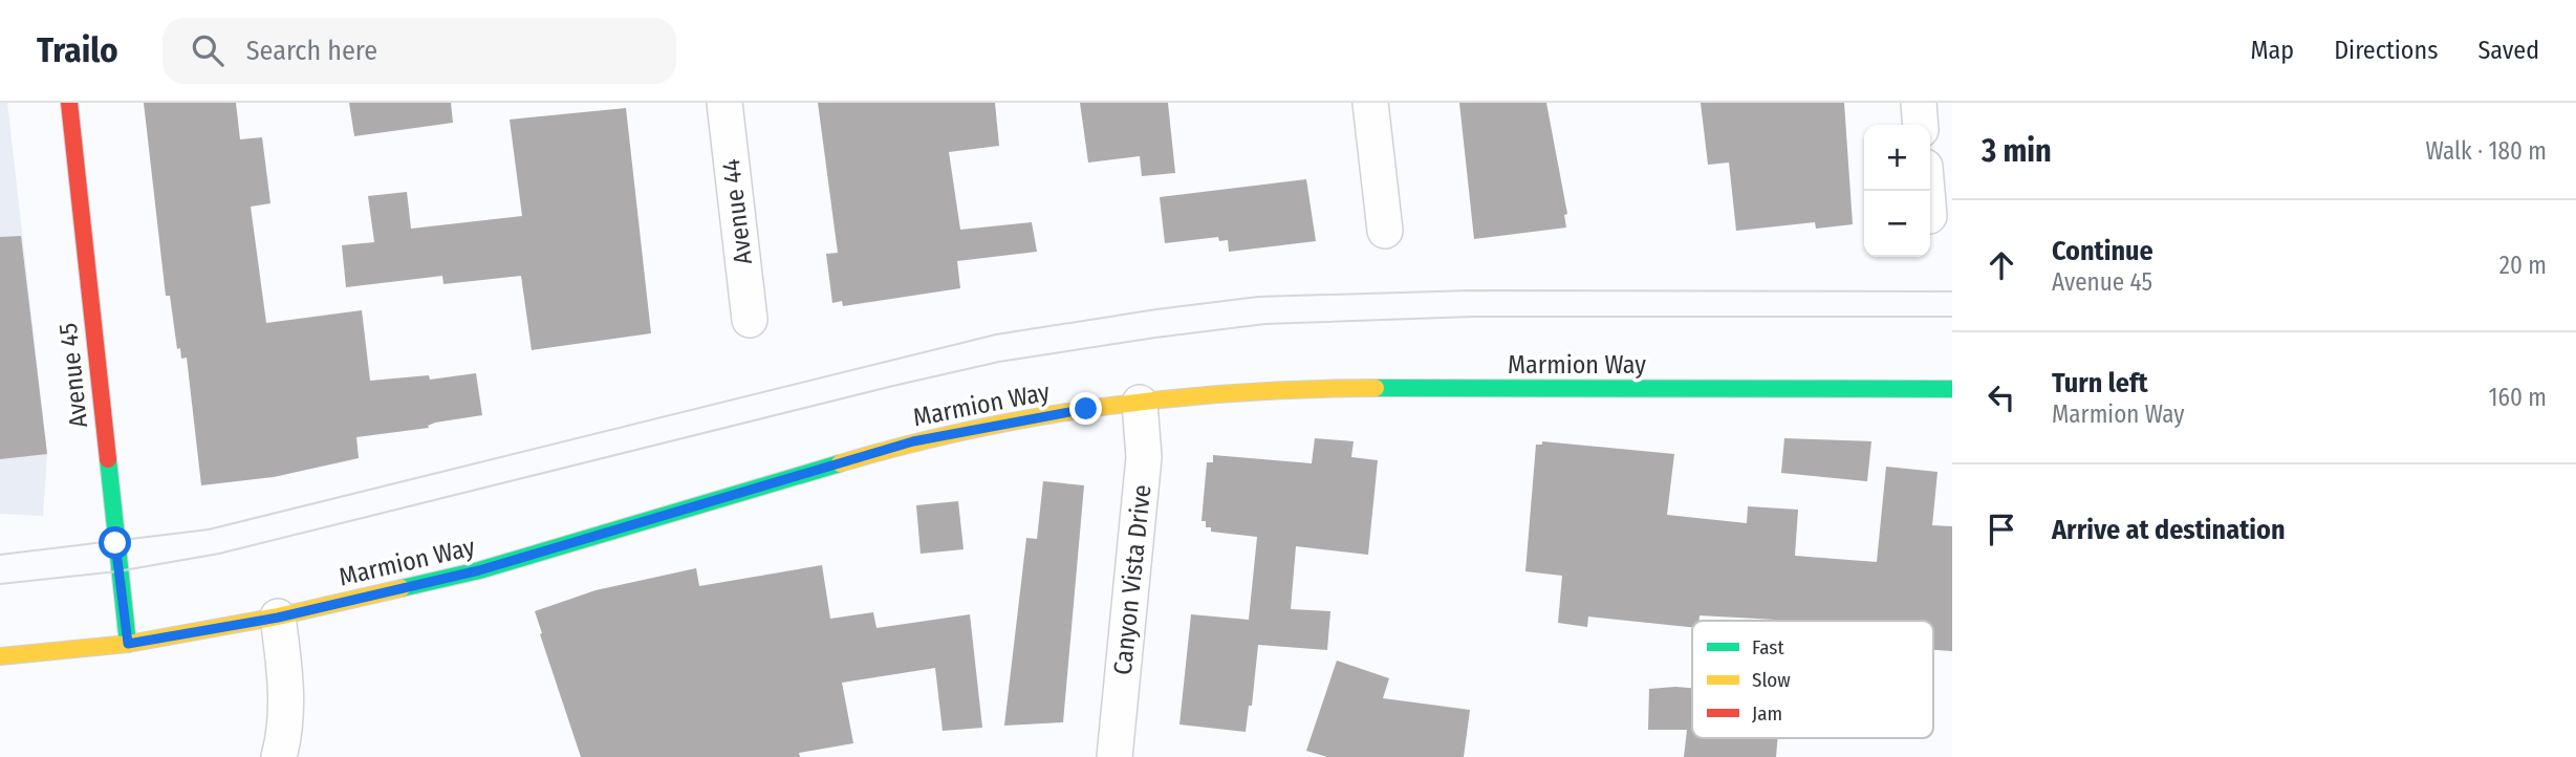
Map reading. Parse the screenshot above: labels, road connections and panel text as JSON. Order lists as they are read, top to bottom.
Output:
{
  "streets": {
    "street": [
      "Avenue 44",
      "Marmion Way",
      "Avenue 45",
      "Canyon Vista Drive"
    ]
  },
  "crossings": [
    ["Marmion Way", "Avenue 45"],
    ["Marmion Way", "Canyon Vista Drive"]
  ],
  "legend": ["Fast", "Slow", "Jam"],
  "page": {
    "header": "Trailo",
    "search": "Search here",
    "nav": ["Map", "Directions", "Saved"],
    "heading": ["3 min", "Walk · 180 m"],
    "map_buttons": ["+", "−"],
    "list": [
      ["Continue", "Avenue 45", "20 m"],
      ["Turn left", "Marmion Way", "160 m"],
      "Arrive at destination"
    ]
  }
}
